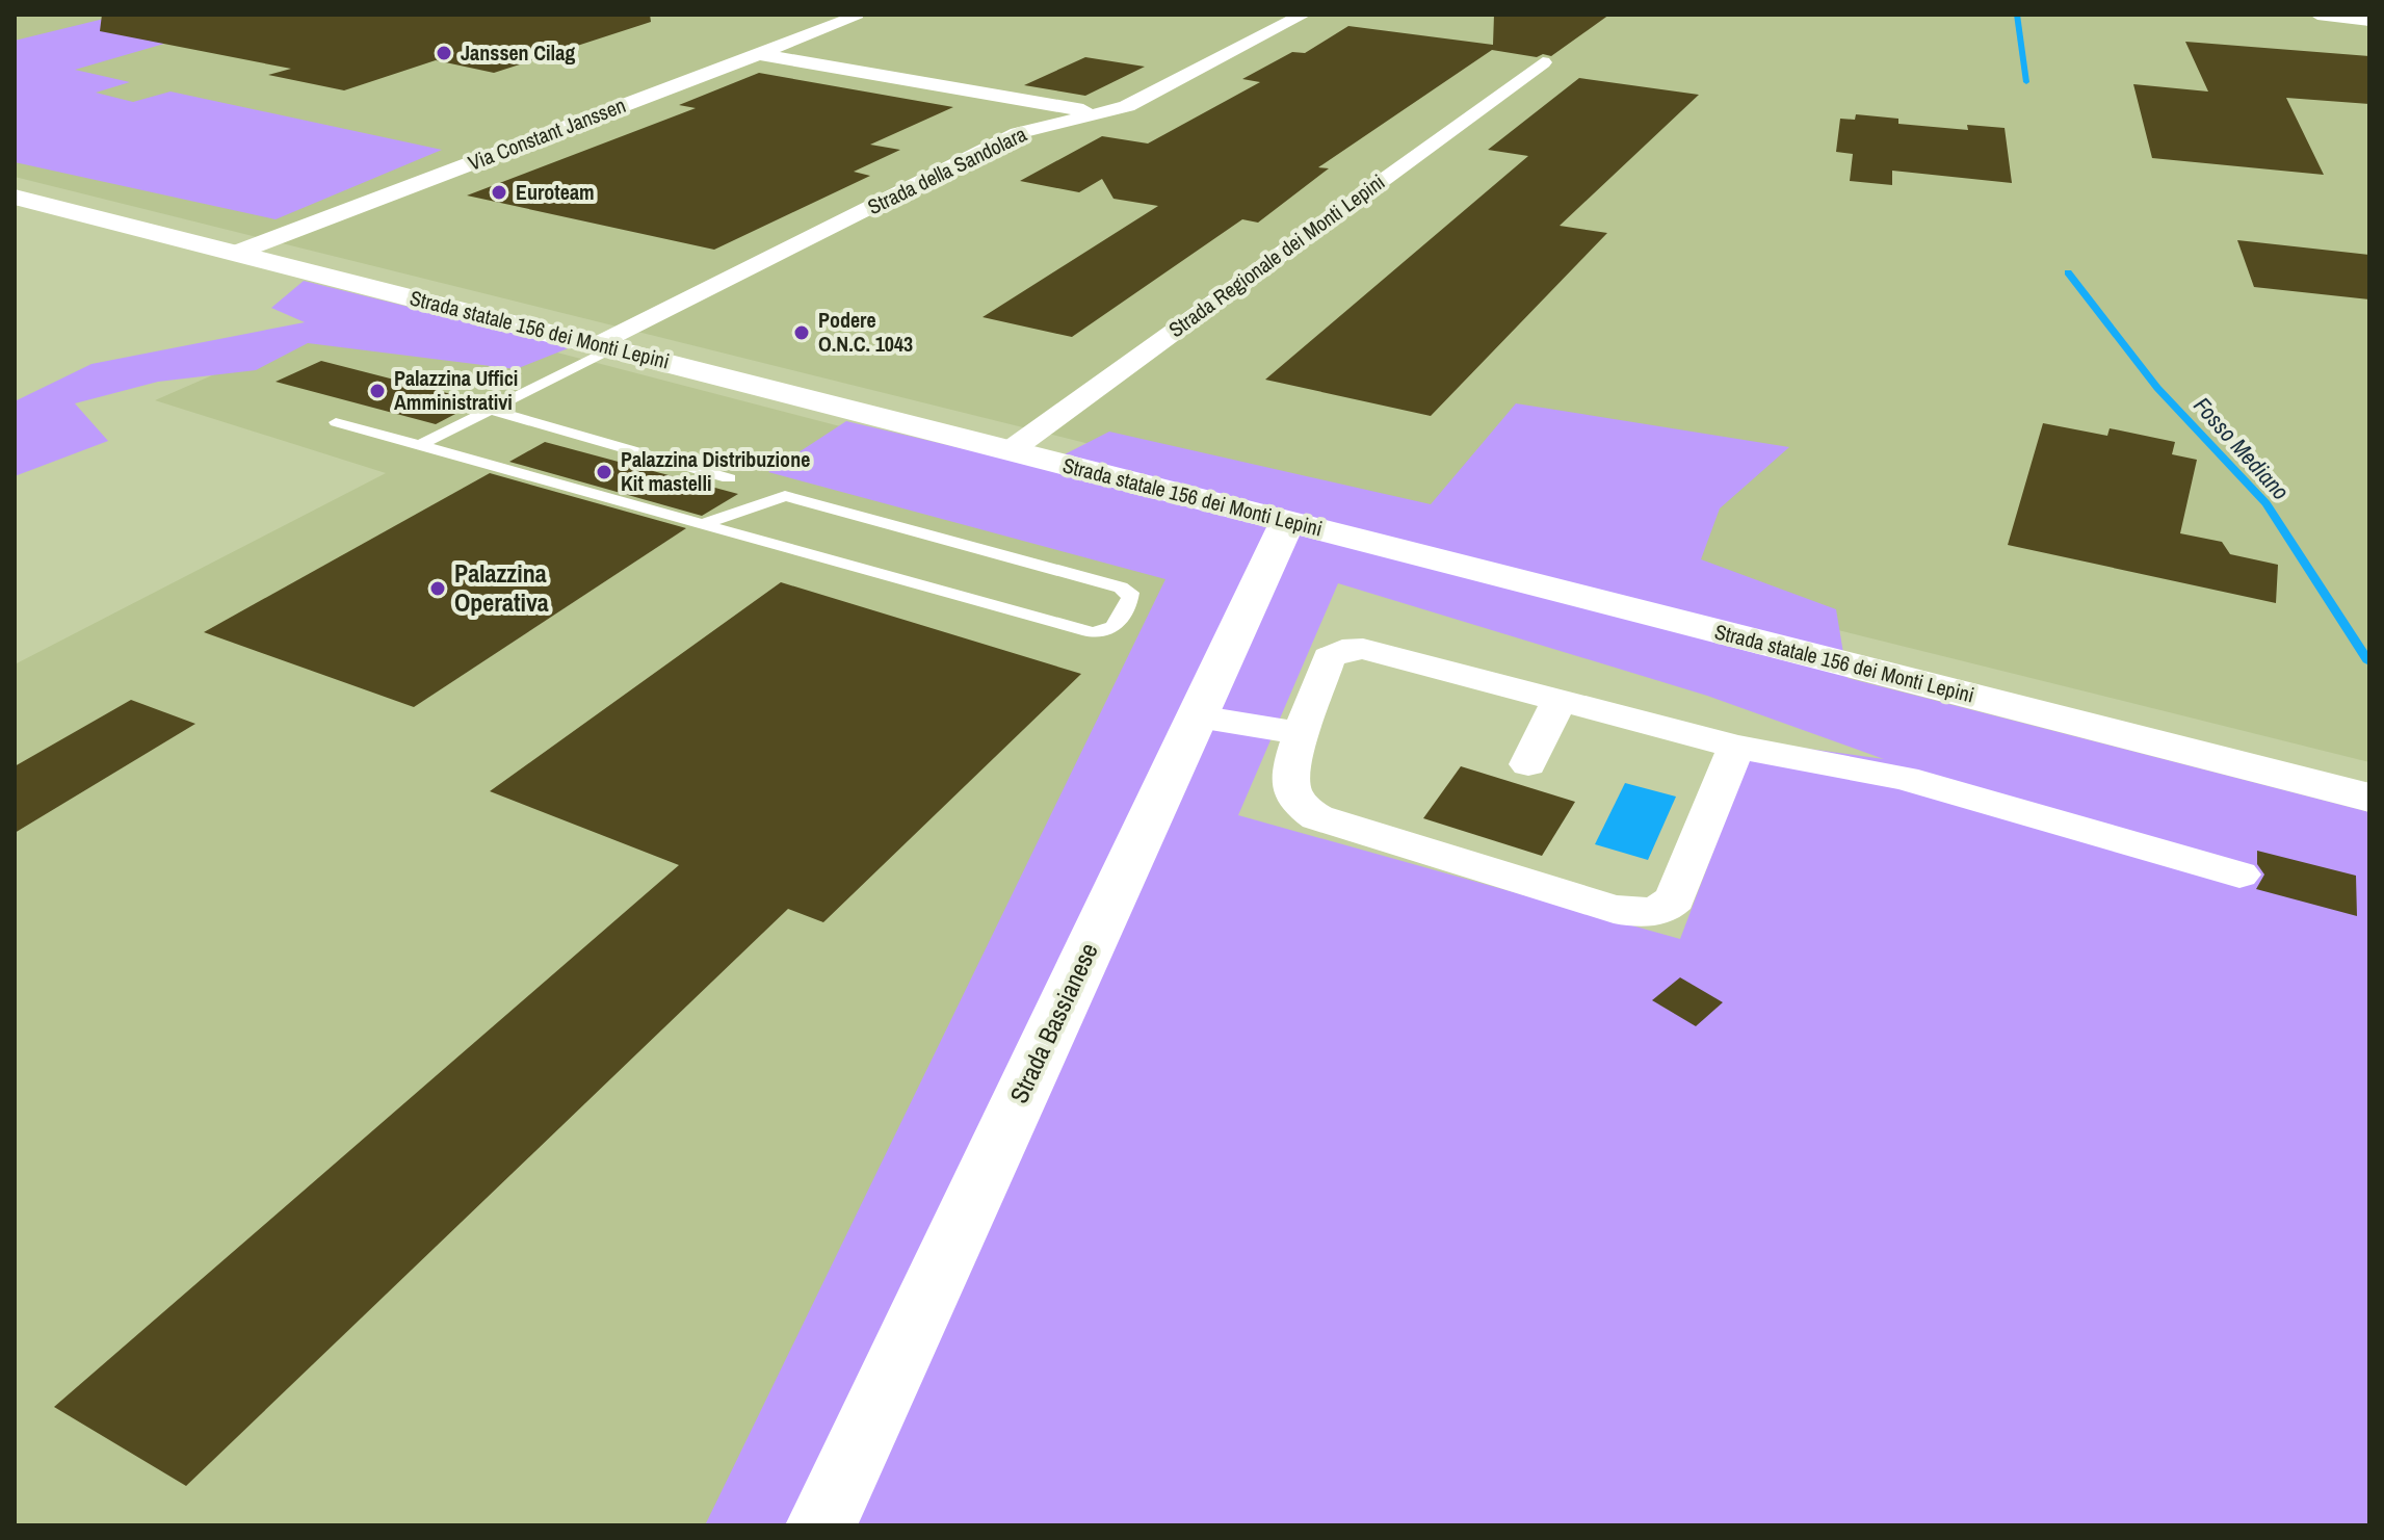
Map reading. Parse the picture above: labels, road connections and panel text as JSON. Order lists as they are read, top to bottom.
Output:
{
  "streets": {
    "main road": ["Strada statale 156 dei Monti Lepini", "Strada Bassianese"],
    "street": ["Via Constant Janssen", "Strada della Sandolara", "Strada Regionale dei Monti Lepini"]
  },
  "crossings": [
    ["Via Constant Janssen", "Strada statale 156 dei Monti Lepini"],
    ["Strada della Sandolara", "Strada statale 156 dei Monti Lepini"],
    ["Strada Regionale dei Monti Lepini", "Strada statale 156 dei Monti Lepini"],
    ["Strada statale 156 dei Monti Lepini", "Strada Bassianese"]
  ],
  "water": ["Fosso Mediano"],
  "places": [
    "Janssen Cilag",
    "Euroteam",
    "Podere O.N.C. 1043",
    "Palazzina Uffici Amministrativi",
    "Palazzina Distribuzione Kit mastelli",
    "Palazzina Operativa"
  ]
}
